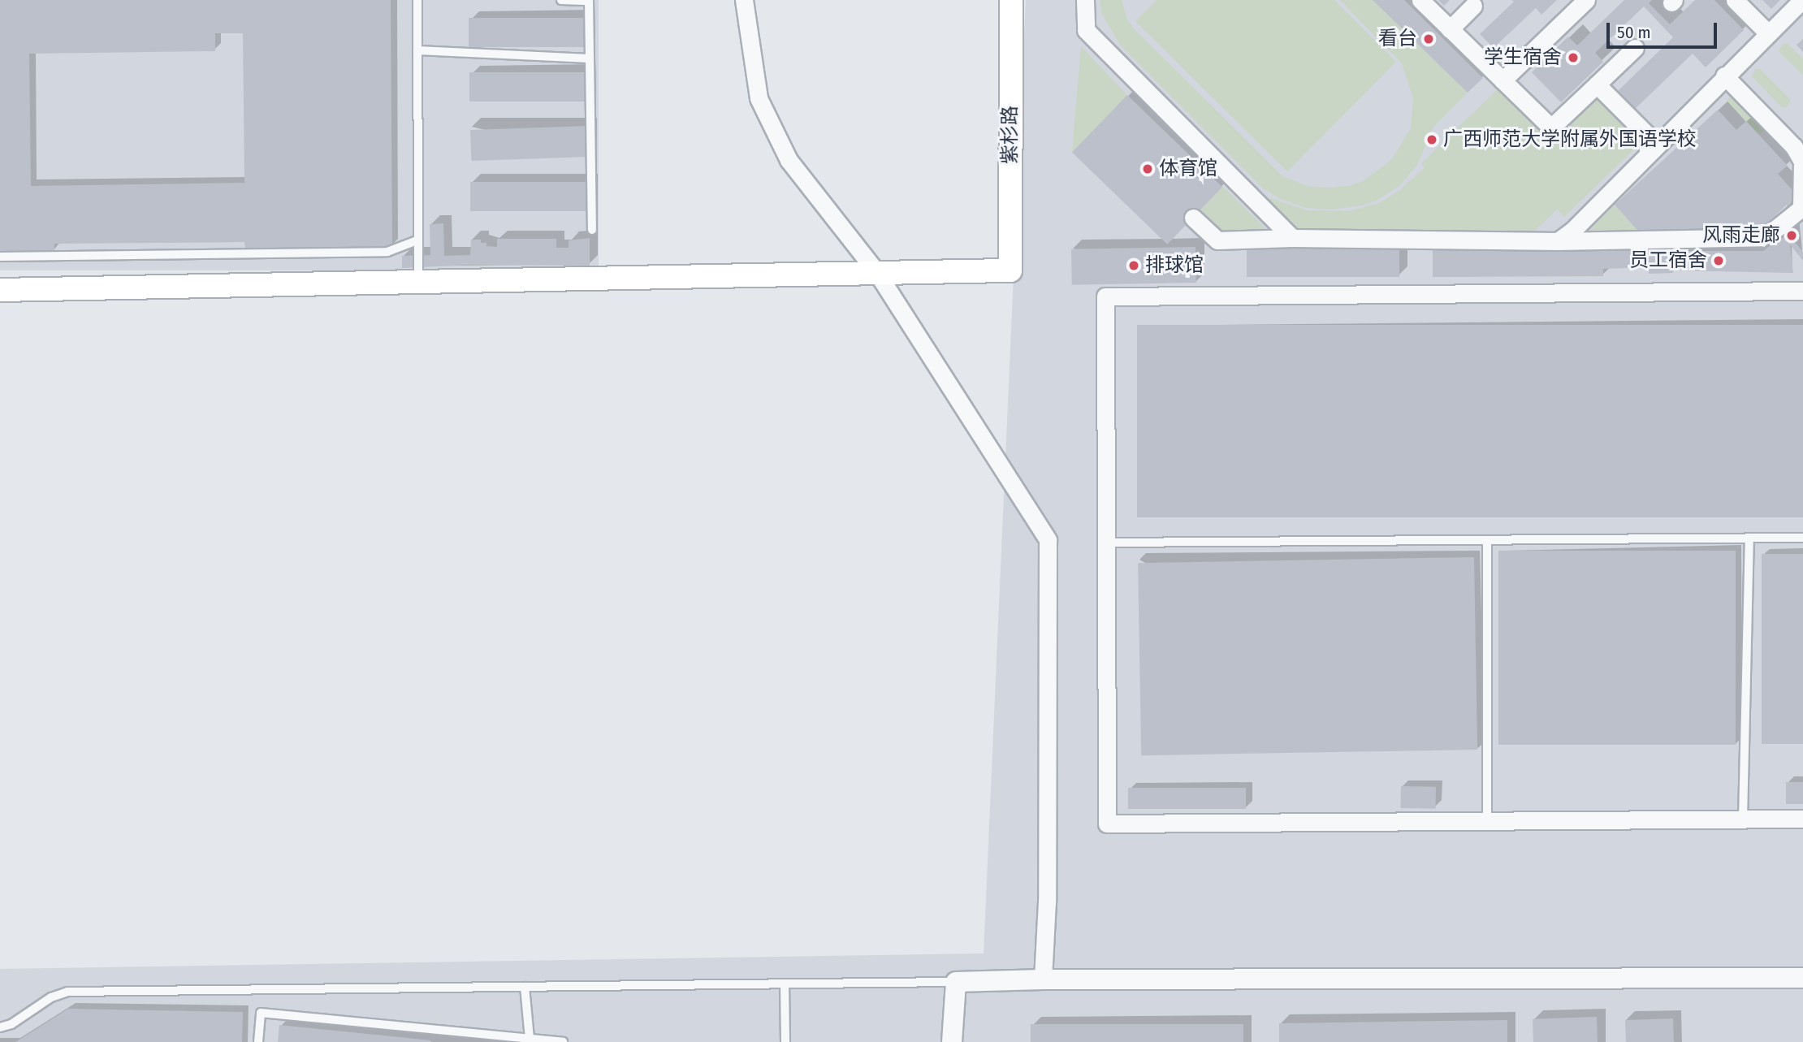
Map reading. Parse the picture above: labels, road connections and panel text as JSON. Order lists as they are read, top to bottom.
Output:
{
  "streets": {
    "main road": ["紫杉路"]
  },
  "places": [
    "看台",
    "学生宿舍",
    "广西师范大学附属外国语学校",
    "体育馆",
    "风雨走廊",
    "员工宿舍",
    "排球馆"
  ],
  "scale_bar": "50 m"
}
